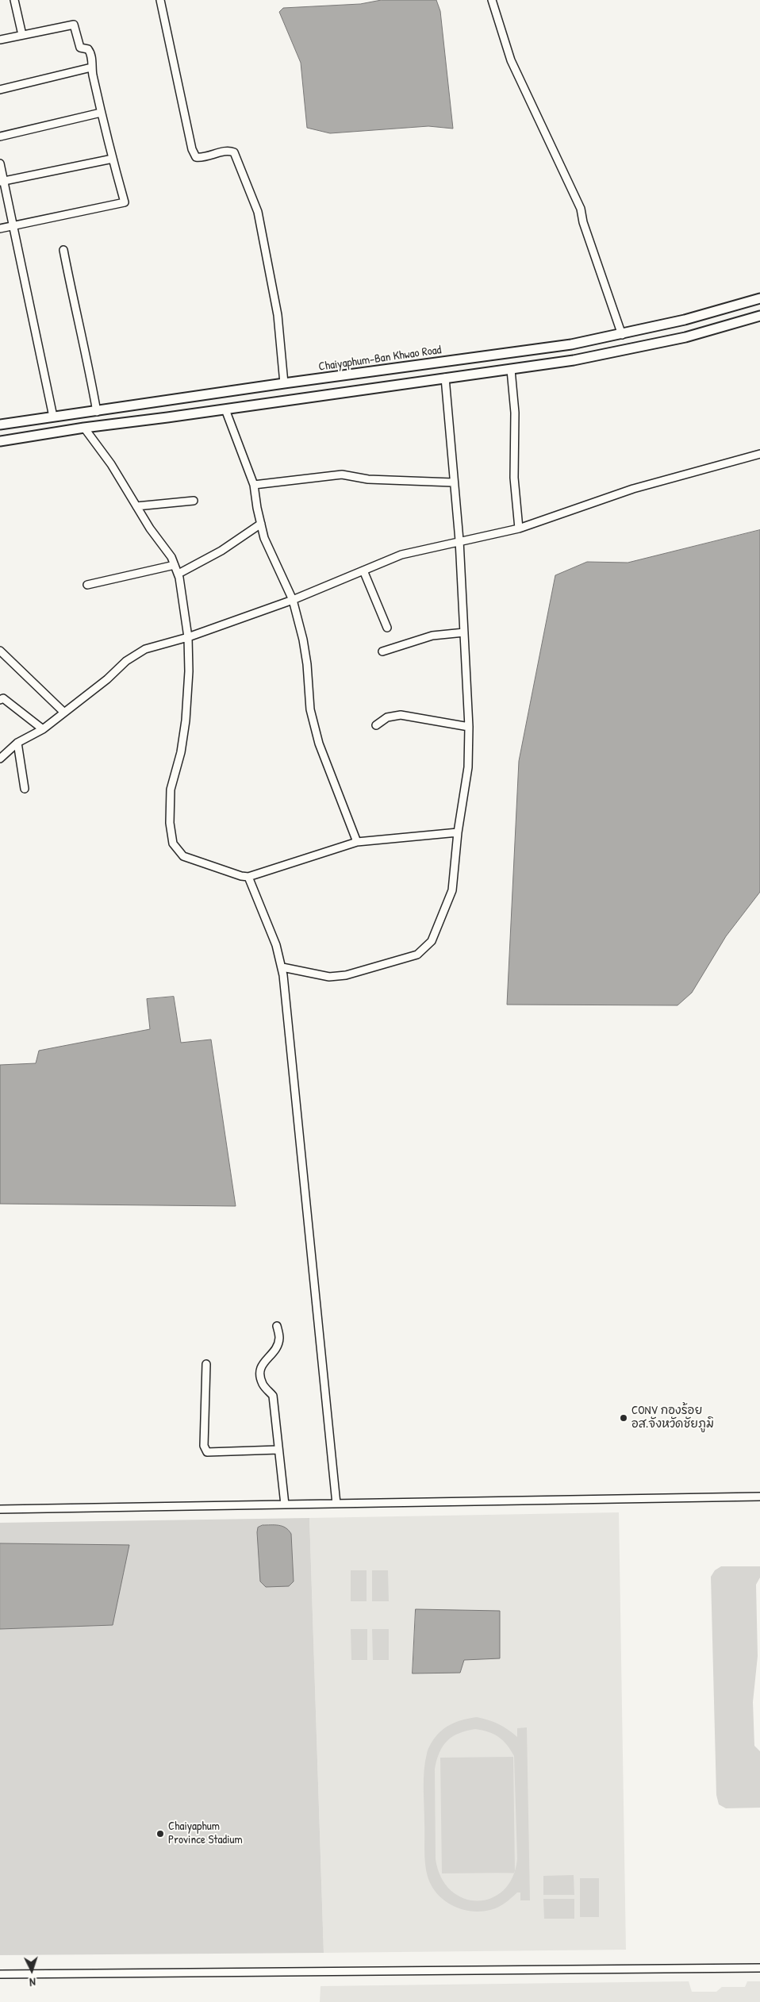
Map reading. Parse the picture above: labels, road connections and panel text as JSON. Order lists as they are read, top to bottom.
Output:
{
  "streets": {
    "main road": ["Chaiyaphum–Ban Khwao Road"]
  },
  "places": ["CONV กองร้อย อส.จังหวัดชัยภูมิ", "Chaiyaphum Province Stadium"],
  "north": "bottom"
}
